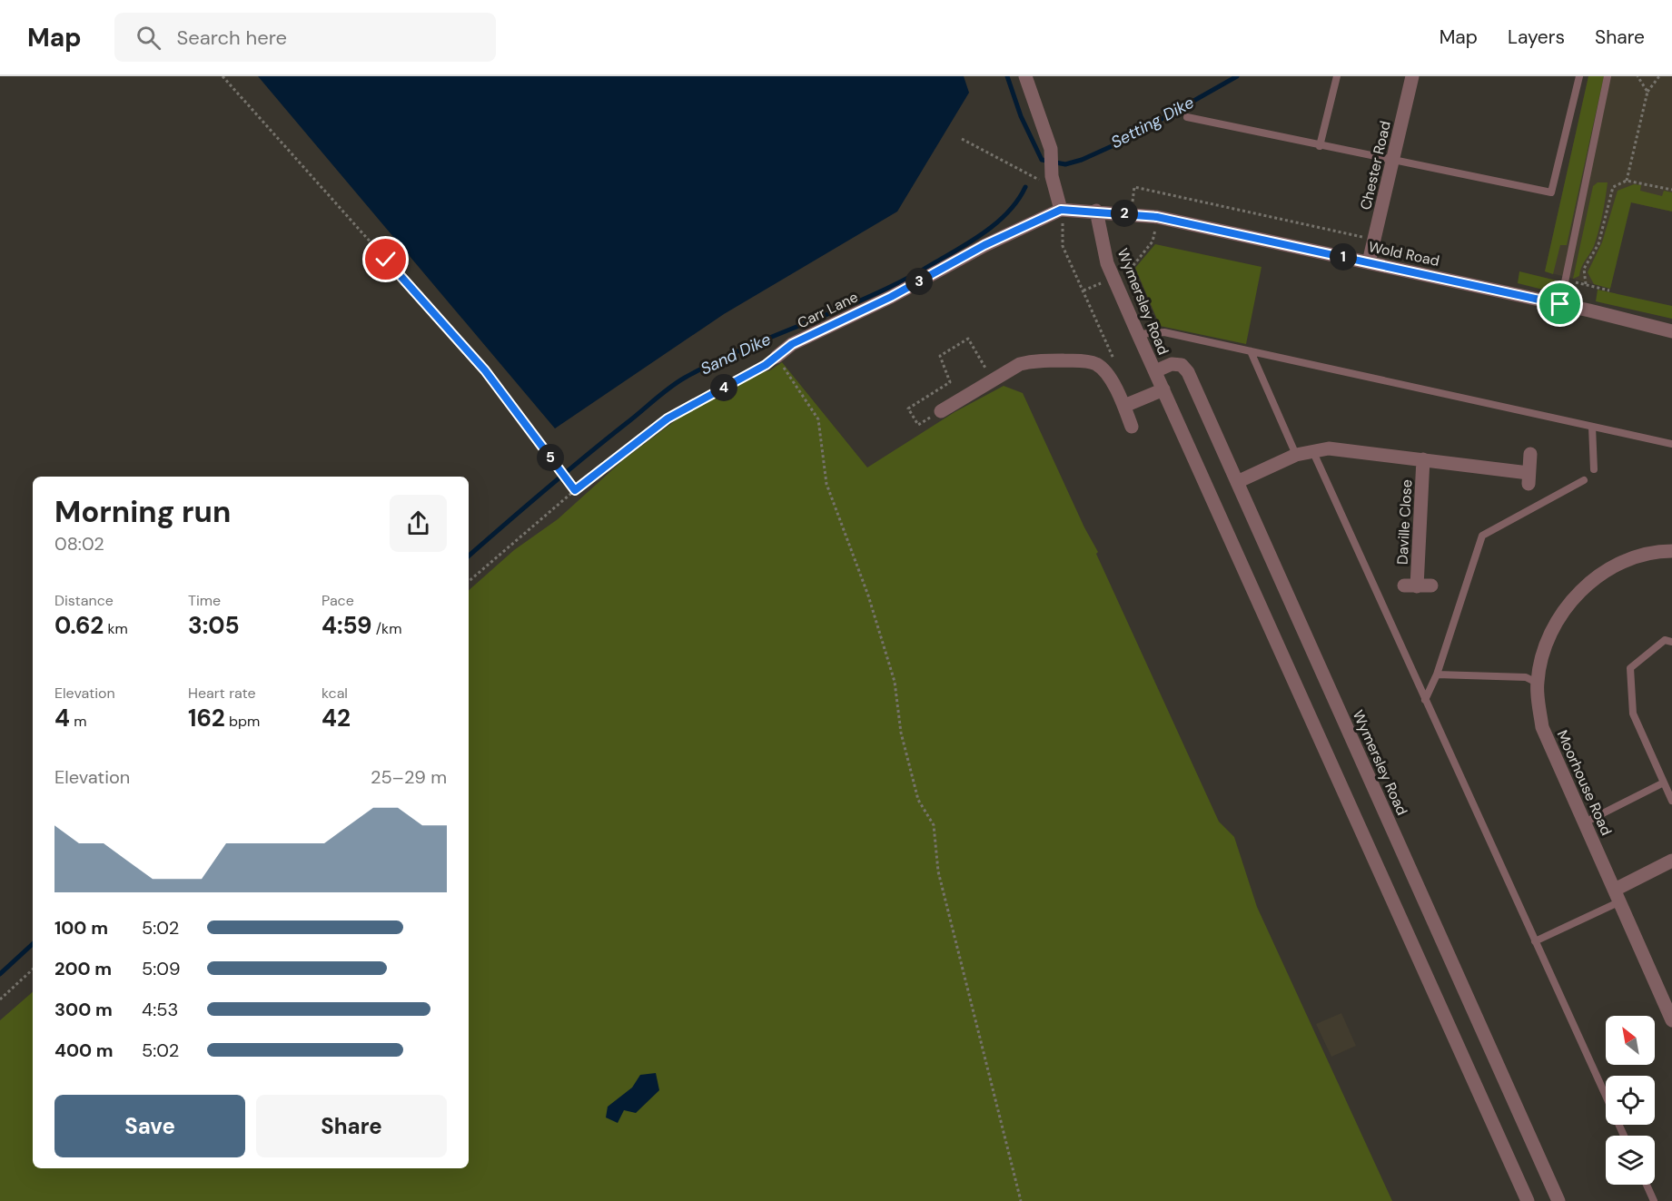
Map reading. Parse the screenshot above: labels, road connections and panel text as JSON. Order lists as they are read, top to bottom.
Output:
{
  "streets": {
    "street": [
      "Chester Road",
      "Wold Road",
      "Wymersley Road",
      "Carr Lane",
      "Daville Close",
      "Moorhouse Road"
    ]
  },
  "crossings": [
    ["Chester Road", "Wold Road"],
    ["Wold Road", "Wymersley Road"],
    ["Wold Road", "Carr Lane"],
    ["Wymersley Road", "Carr Lane"],
    ["Wymersley Road", "Daville Close"]
  ],
  "water": ["Setting Dike", "Sand Dike"],
  "north": "top left",
  "page": {
    "header": "Map",
    "search": "Search here",
    "nav": ["Map", "Layers", "Share"],
    "pins": [
      "2",
      "1",
      "3",
      "4",
      "5"
    ],
    "heading": ["Morning run", "08:02"],
    "stats": [
      ["Distance", "0.62 km"],
      ["Time", "3:05"],
      ["Pace", "4:59 /km"],
      ["Elevation", "4 m"],
      ["Heart rate", "162 bpm"],
      ["kcal", "42"]
    ],
    "chart": ["Elevation", "25–29 m"],
    "list": [
      {
        "name": "100 m",
        "note": "5:02"
      },
      {
        "name": "200 m",
        "note": "5:09"
      },
      {
        "name": "300 m",
        "note": "4:53"
      },
      {
        "name": "400 m",
        "note": "5:02"
      }
    ],
    "buttons": ["Save", "Share"]
  }
}
